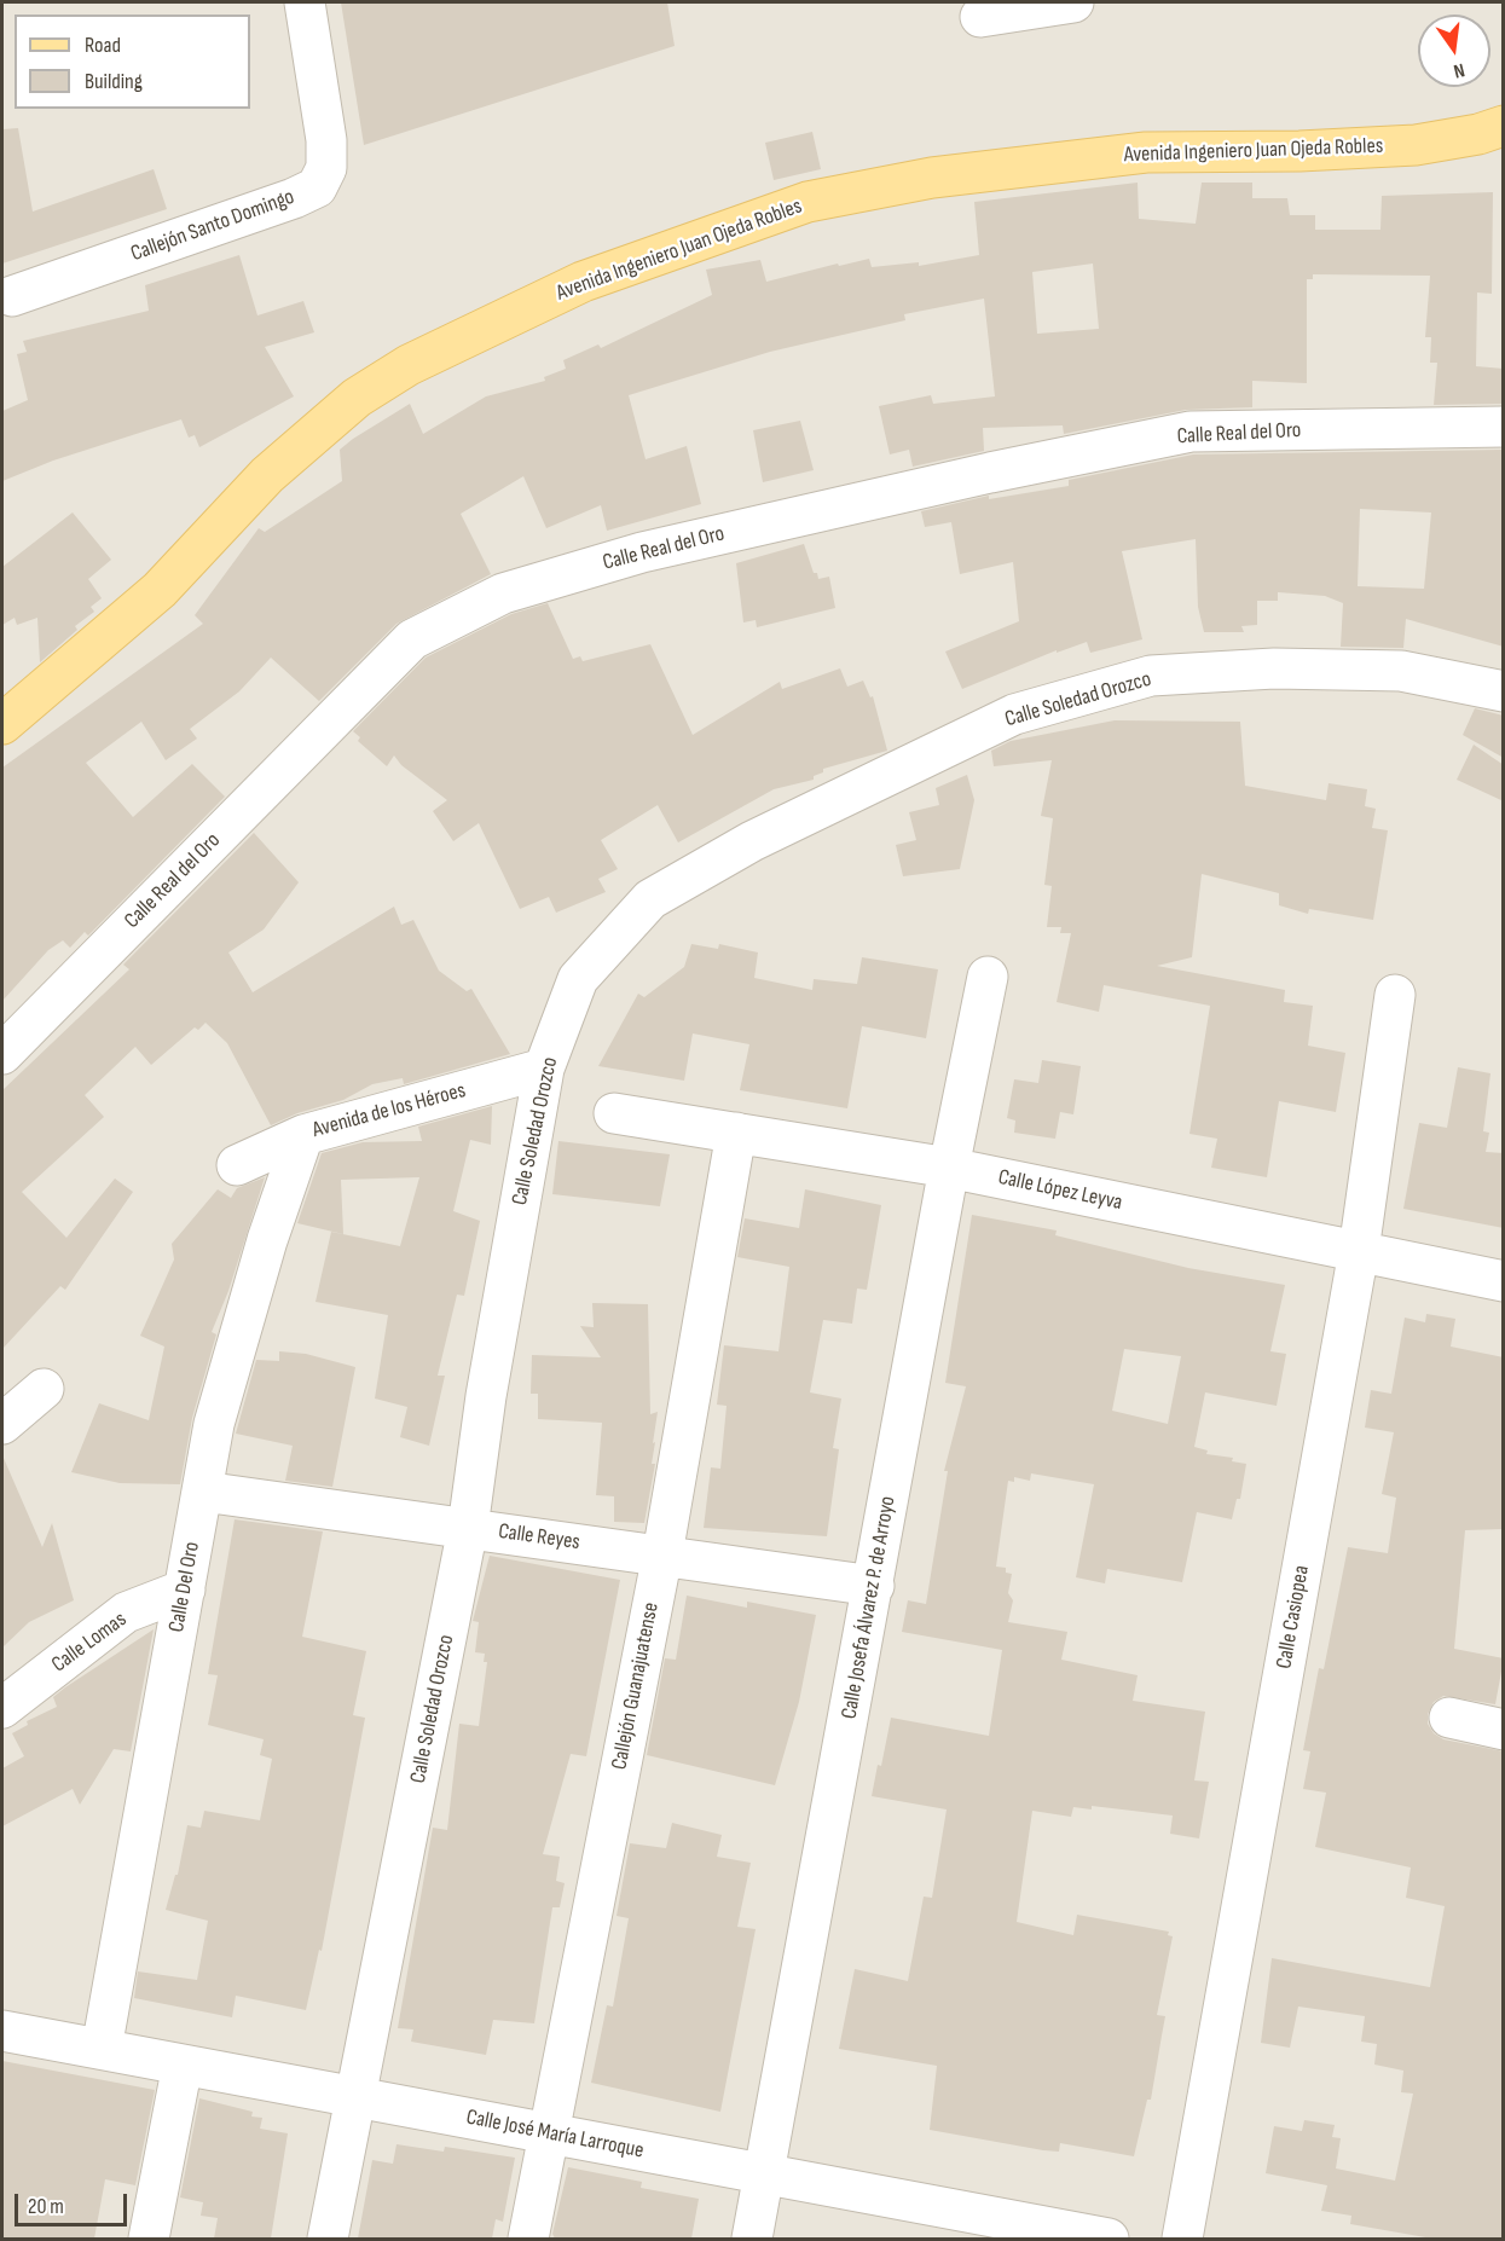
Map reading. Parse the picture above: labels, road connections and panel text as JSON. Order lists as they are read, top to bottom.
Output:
{
  "streets": {
    "main road": ["Avenida Ingeniero Juan Ojeda Robles"],
    "street": [
      "Callejón Santo Domingo",
      "Calle Real del Oro",
      "Calle Soledad Orozco",
      "Avenida de los Héroes",
      "Calle López Leyva",
      "Calle Reyes",
      "Calle Del Oro",
      "Calle Josefa Álvarez P. de Arroyo",
      "Calle Casiopea",
      "Calle Lomas",
      "Callejón Guanajuatense",
      "Calle José María Larroque"
    ]
  },
  "crossings": [
    ["Calle Soledad Orozco", "Avenida de los Héroes"],
    ["Calle Soledad Orozco", "Calle Reyes"],
    ["Calle Soledad Orozco", "Calle José María Larroque"],
    ["Avenida de los Héroes", "Calle Del Oro"],
    ["Calle López Leyva", "Calle Josefa Álvarez P. de Arroyo"],
    ["Calle López Leyva", "Calle Casiopea"],
    ["Calle López Leyva", "Callejón Guanajuatense"],
    ["Calle Reyes", "Calle Del Oro"],
    ["Calle Reyes", "Calle Josefa Álvarez P. de Arroyo"],
    ["Calle Reyes", "Callejón Guanajuatense"],
    ["Calle Del Oro", "Calle Lomas"],
    ["Calle Del Oro", "Calle José María Larroque"],
    ["Calle Josefa Álvarez P. de Arroyo", "Calle José María Larroque"],
    ["Callejón Guanajuatense", "Calle José María Larroque"]
  ],
  "legend": ["Road", "Building"],
  "scale_bar": "20 m",
  "north": "bottom"
}
